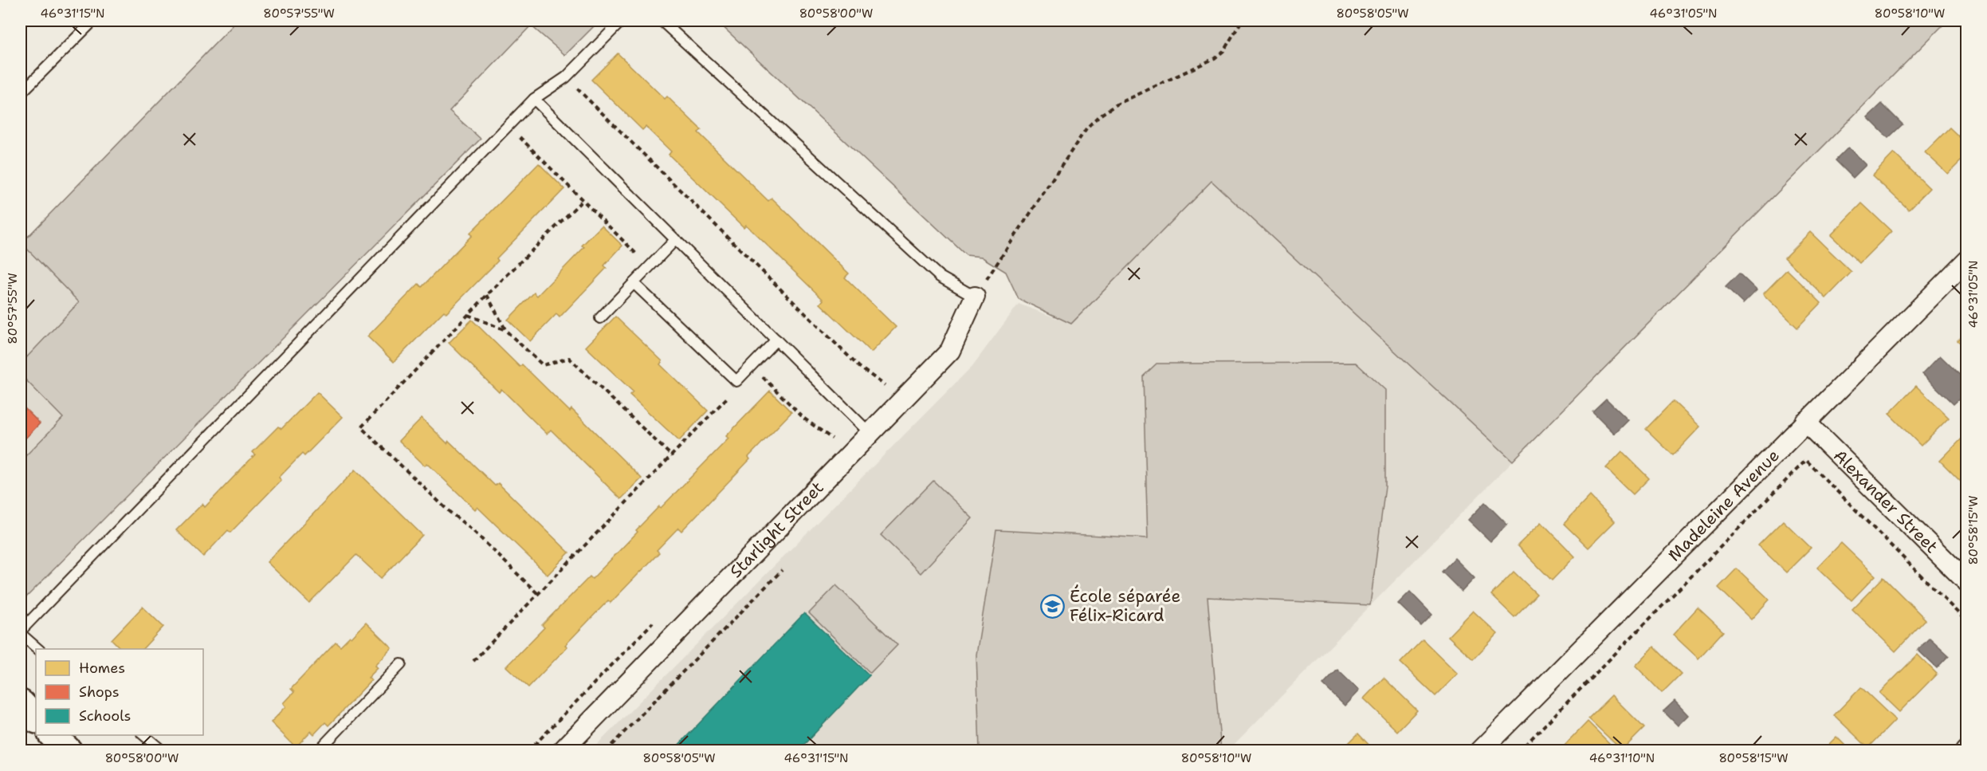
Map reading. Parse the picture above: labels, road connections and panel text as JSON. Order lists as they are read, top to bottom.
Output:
{
  "streets": {
    "street": ["Alexander Street", "Madeleine Avenue", "Starlight Street"]
  },
  "crossings": [
    ["Alexander Street", "Madeleine Avenue"]
  ],
  "places": {
    "school or university": ["École séparée Félix-Ricard"]
  },
  "legend": ["Homes", "Shops", "Schools"],
  "coordinates": [
    "46°31'15\"N",
    "80°57'55\"W",
    "80°58'00\"W",
    "80°58'05\"W",
    "46°31'05\"N",
    "80°58'10\"W",
    "80°58'15\"W",
    "46°31'10\"N"
  ]
}
